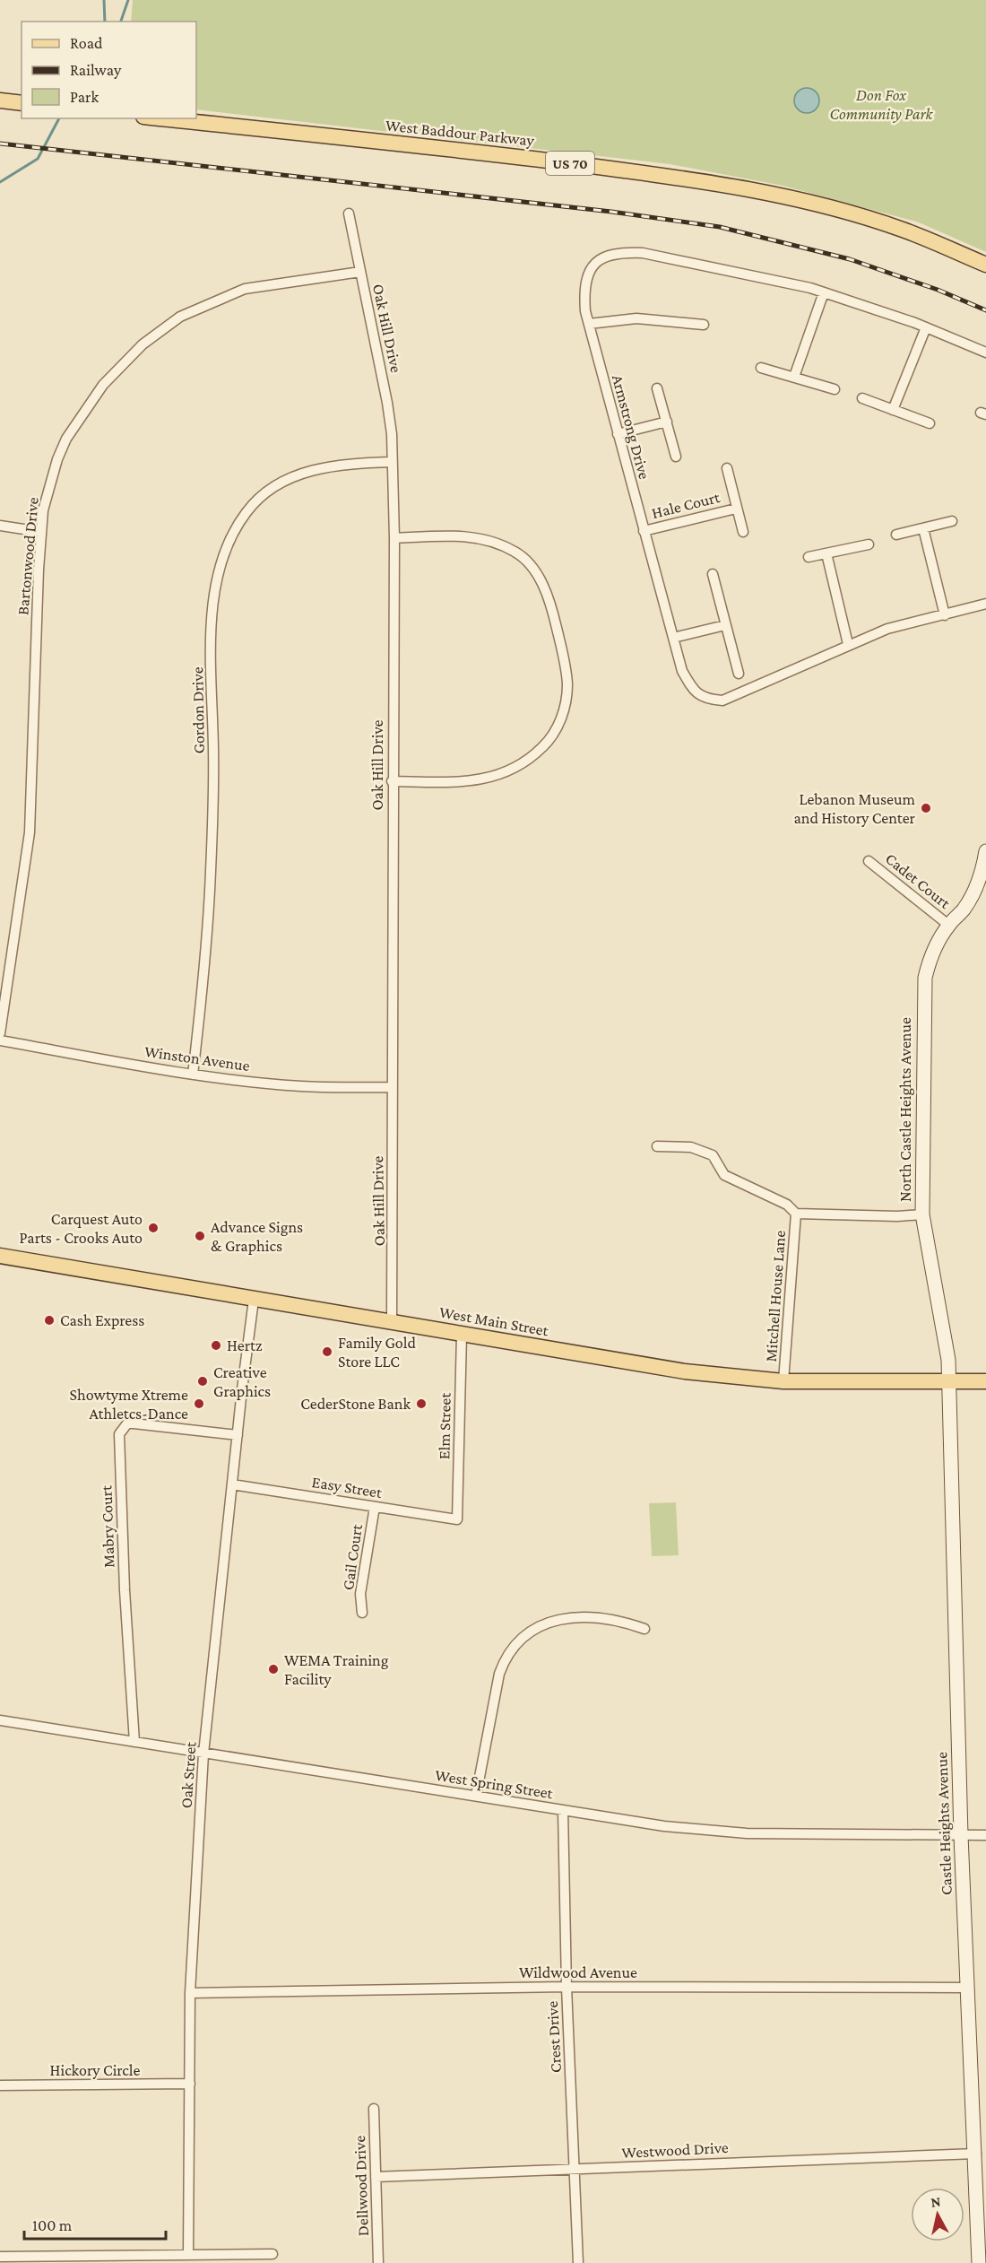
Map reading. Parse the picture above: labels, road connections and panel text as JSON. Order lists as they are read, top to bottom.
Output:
{
  "streets": {
    "main road": ["West Baddour Parkway", "US 70", "West Main Street"],
    "street": [
      "Oak Hill Drive",
      "Armstrong Drive",
      "Hale Court",
      "Bartonwood Drive",
      "Gordon Drive",
      "Cadet Court",
      "Winston Avenue",
      "North Castle Heights Avenue",
      "Mitchell House Lane",
      "Elm Street",
      "Easy Street",
      "Mabry Court",
      "Gail Court",
      "Oak Street",
      "West Spring Street",
      "Castle Heights Avenue",
      "Wildwood Avenue",
      "Crest Drive",
      "Hickory Circle",
      "Westwood Drive",
      "Dellwood Drive"
    ]
  },
  "crossings": [
    ["Oak Hill Drive", "Bartonwood Drive"],
    ["Oak Hill Drive", "Gordon Drive"],
    ["Oak Hill Drive", "Winston Avenue"],
    ["Oak Hill Drive", "West Main Street"],
    ["Armstrong Drive", "Hale Court"],
    ["Gordon Drive", "Winston Avenue"],
    ["Cadet Court", "North Castle Heights Avenue"],
    ["North Castle Heights Avenue", "West Main Street"],
    ["North Castle Heights Avenue", "Castle Heights Avenue"],
    ["Mitchell House Lane", "West Main Street"],
    ["West Main Street", "Elm Street"],
    ["West Main Street", "Oak Street"],
    ["West Main Street", "Castle Heights Avenue"],
    ["Elm Street", "Easy Street"],
    ["Easy Street", "Gail Court"],
    ["Easy Street", "Oak Street"],
    ["Mabry Court", "Oak Street"],
    ["Mabry Court", "West Spring Street"],
    ["Oak Street", "West Spring Street"],
    ["Oak Street", "Wildwood Avenue"],
    ["Oak Street", "Hickory Circle"],
    ["West Spring Street", "Castle Heights Avenue"],
    ["West Spring Street", "Crest Drive"],
    ["Castle Heights Avenue", "Wildwood Avenue"],
    ["Castle Heights Avenue", "Westwood Drive"],
    ["Wildwood Avenue", "Crest Drive"],
    ["Crest Drive", "Westwood Drive"],
    ["Westwood Drive", "Dellwood Drive"]
  ],
  "parks": ["Don Fox Community Park"],
  "places": [
    "Lebanon Museum and History Center",
    "Carquest Auto Parts - Crooks Auto",
    "Advance Signs & Graphics",
    "Cash Express",
    "Hertz",
    "Family Gold Store LLC",
    "Creative Graphics",
    "Showtyme Xtreme Athletcs-Dance",
    "CederStone Bank",
    "WEMA Training Facility"
  ],
  "legend": ["Road", "Railway", "Park"],
  "scale_bar": "100 m",
  "north": "top"
}
